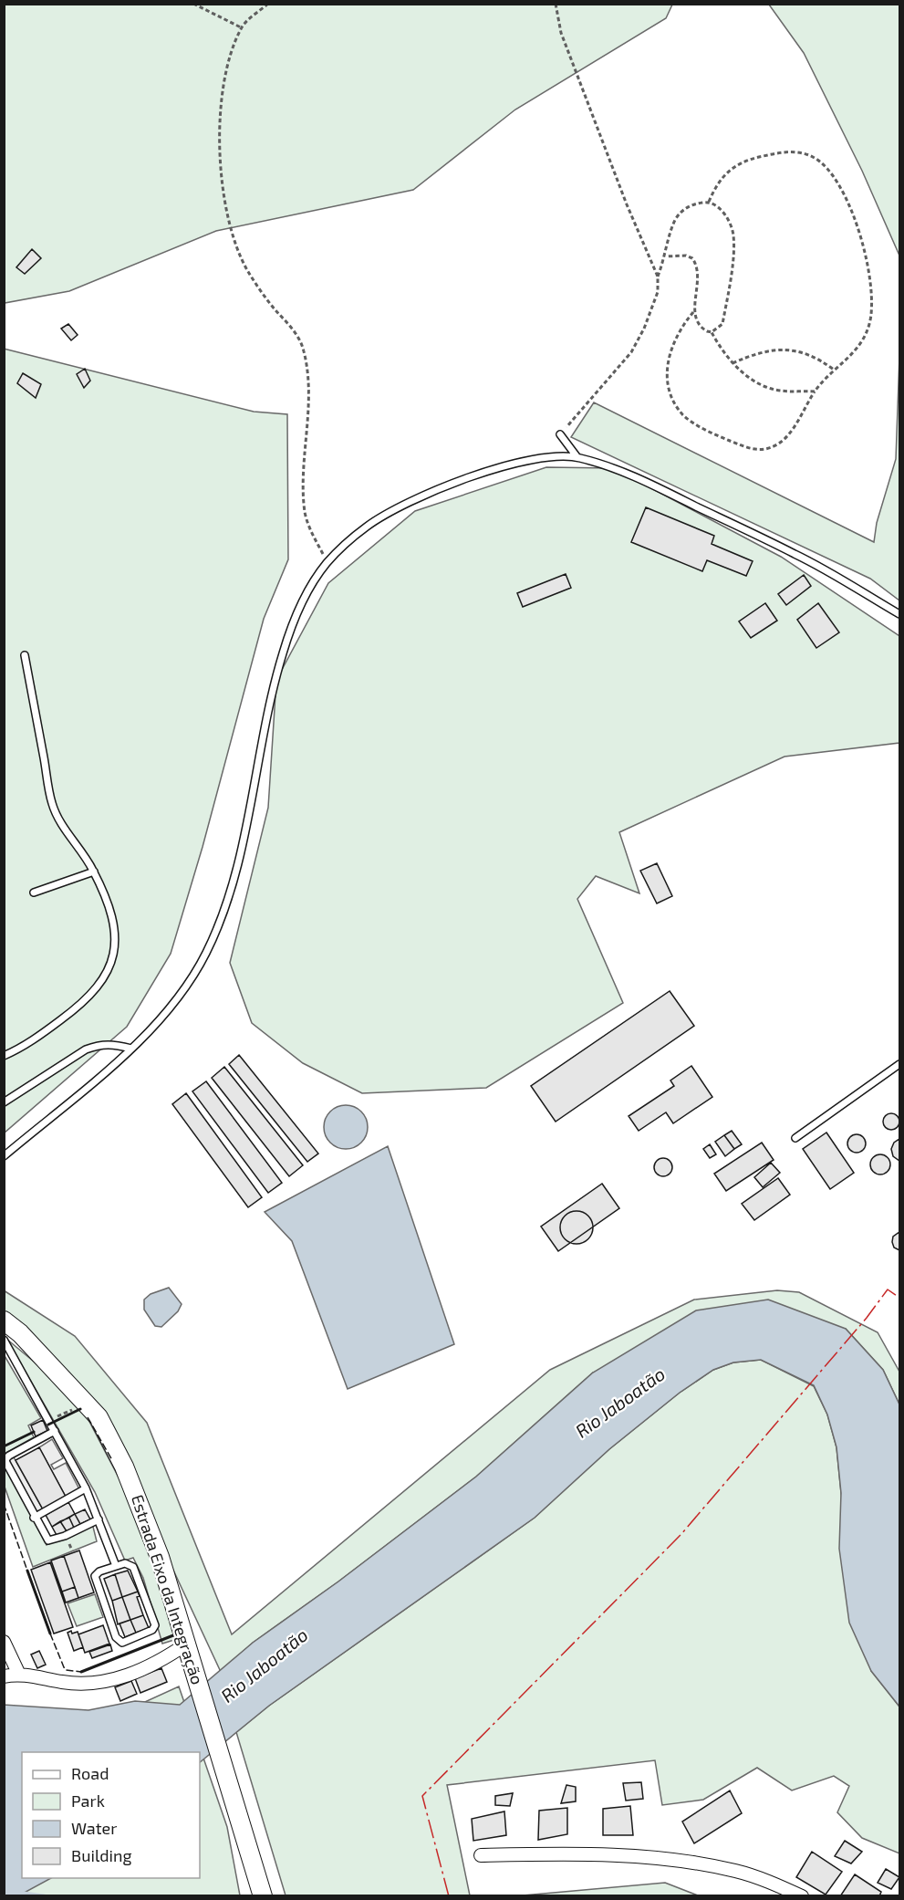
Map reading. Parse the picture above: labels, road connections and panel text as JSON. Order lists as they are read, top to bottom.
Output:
{
  "streets": {
    "main road": ["Estrada Eixo da Integração"]
  },
  "water": ["Rio Jaboatão"],
  "legend": [
    "Road",
    "Park",
    "Water",
    "Building"
  ]
}
